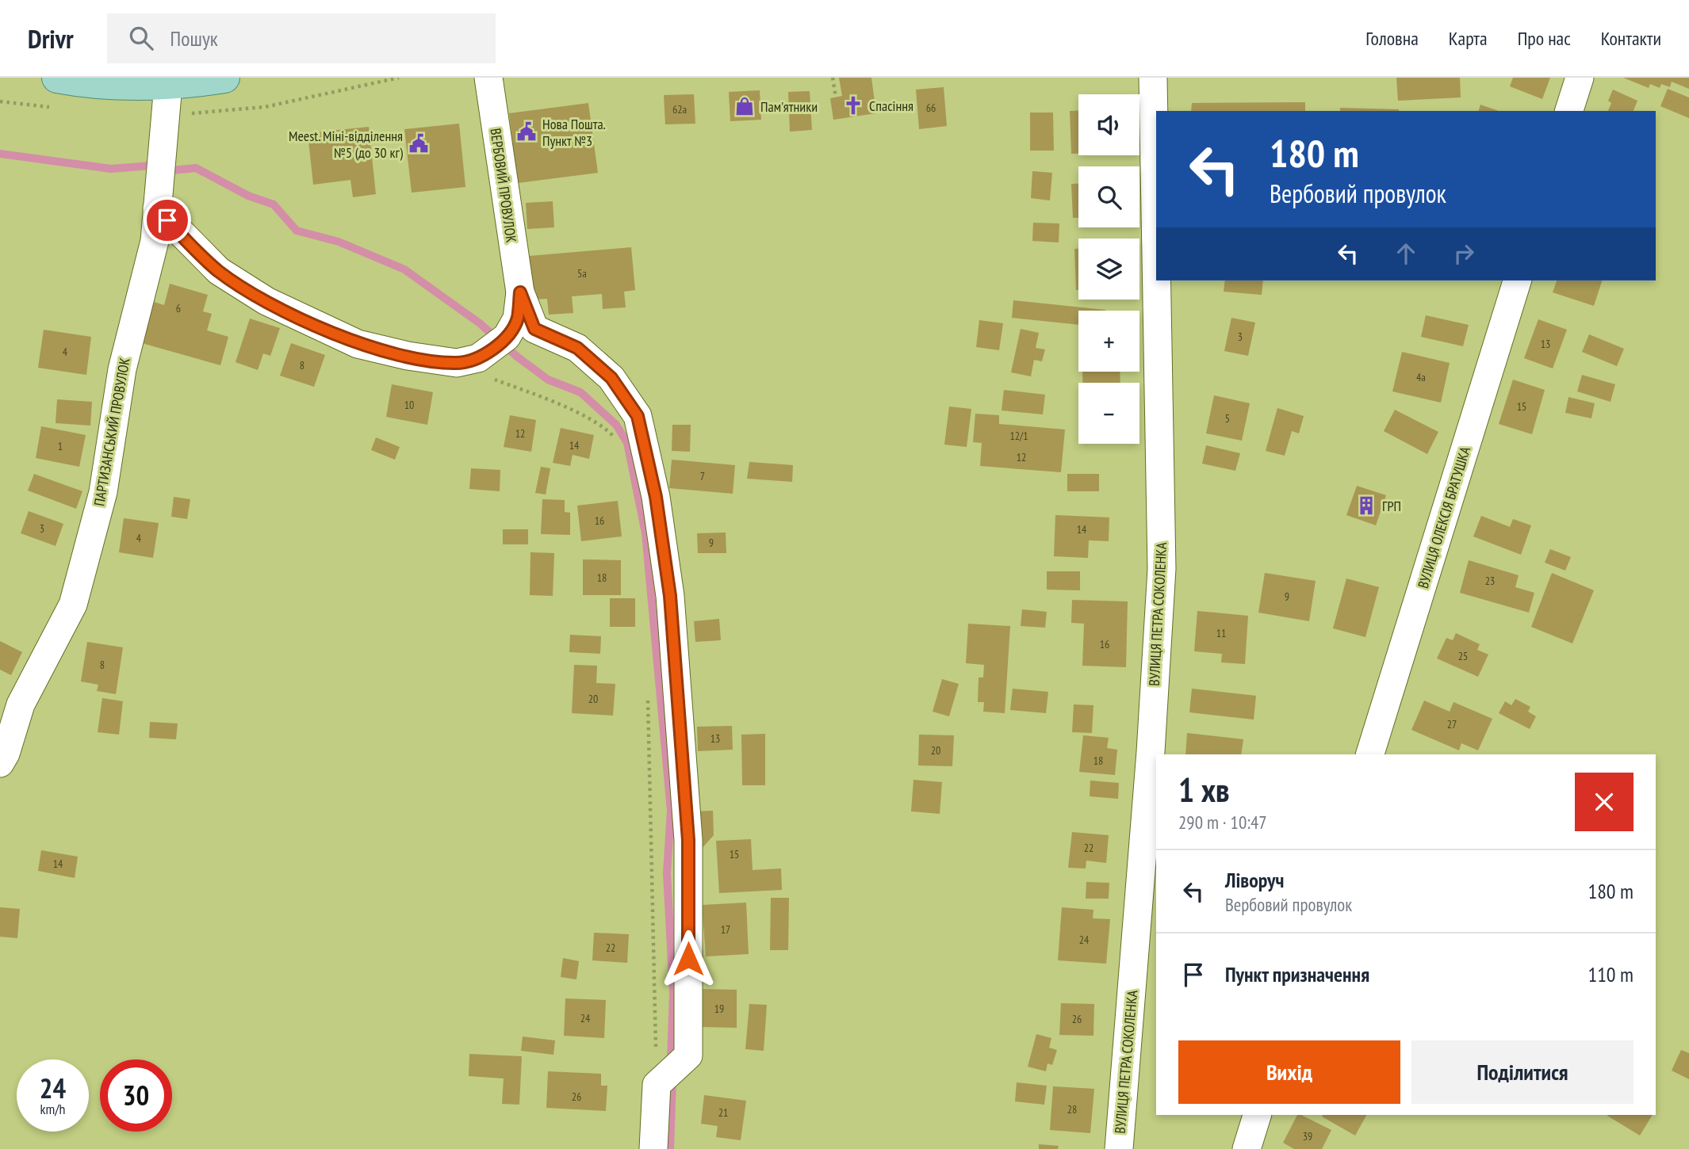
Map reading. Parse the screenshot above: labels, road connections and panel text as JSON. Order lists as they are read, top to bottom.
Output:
{
  "streets": {
    "street": [
      "ВЕРБОВИЙ ПРОВУЛОК",
      "ПАРТИЗАНСЬКИЙ ПРОВУЛОК",
      "ВУЛИЦЯ ОЛЕКСІЯ БРАТУШКА",
      "ВУЛИЦЯ ПЕТРА СОКОЛЕНКА"
    ]
  },
  "crossings": [
    ["ВЕРБОВИЙ ПРОВУЛОК", "ПАРТИЗАНСЬКИЙ ПРОВУЛОК"]
  ],
  "places": {
    "church": ["Спасіння"],
    "shop": ["Пам'ятники"],
    "public building": ["Нова Пошта. Пункт №3", "Meest. Міні-відділення №5 (до 30 кг)"],
    "building": ["ГРП"]
  },
  "house_numbers": [
    "66",
    "62а",
    "5а",
    "6",
    "3",
    "13",
    "4",
    "8",
    "4а",
    "10",
    "15",
    "5",
    "12",
    "12/1",
    "14",
    "1",
    "12",
    "7",
    "16",
    "3",
    "14",
    "4",
    "9",
    "18",
    "23",
    "9",
    "11",
    "16",
    "25",
    "8",
    "20",
    "27",
    "13",
    "20",
    "18",
    "22",
    "15",
    "14",
    "17",
    "24",
    "22",
    "19",
    "24",
    "26",
    "26",
    "28",
    "21",
    "39"
  ],
  "page": {
    "header": "Drivr",
    "search": "Пошук",
    "nav": [
      "Головна",
      "Карта",
      "Про нас",
      "Контакти"
    ],
    "map_buttons": ["+", "−"],
    "turn": ["180 m", "Вербовий провулок"],
    "heading": ["1 хв", "290 m · 10:47"],
    "list": [
      {
        "name": "Ліворуч",
        "note": "Вербовий провулок",
        "value": "180 m"
      },
      {
        "name": "Пункт призначення",
        "value": "110 m"
      }
    ],
    "buttons": ["Вихід", "Поділитися"],
    "speed": "24 km/h",
    "limit": "30"
  }
}
